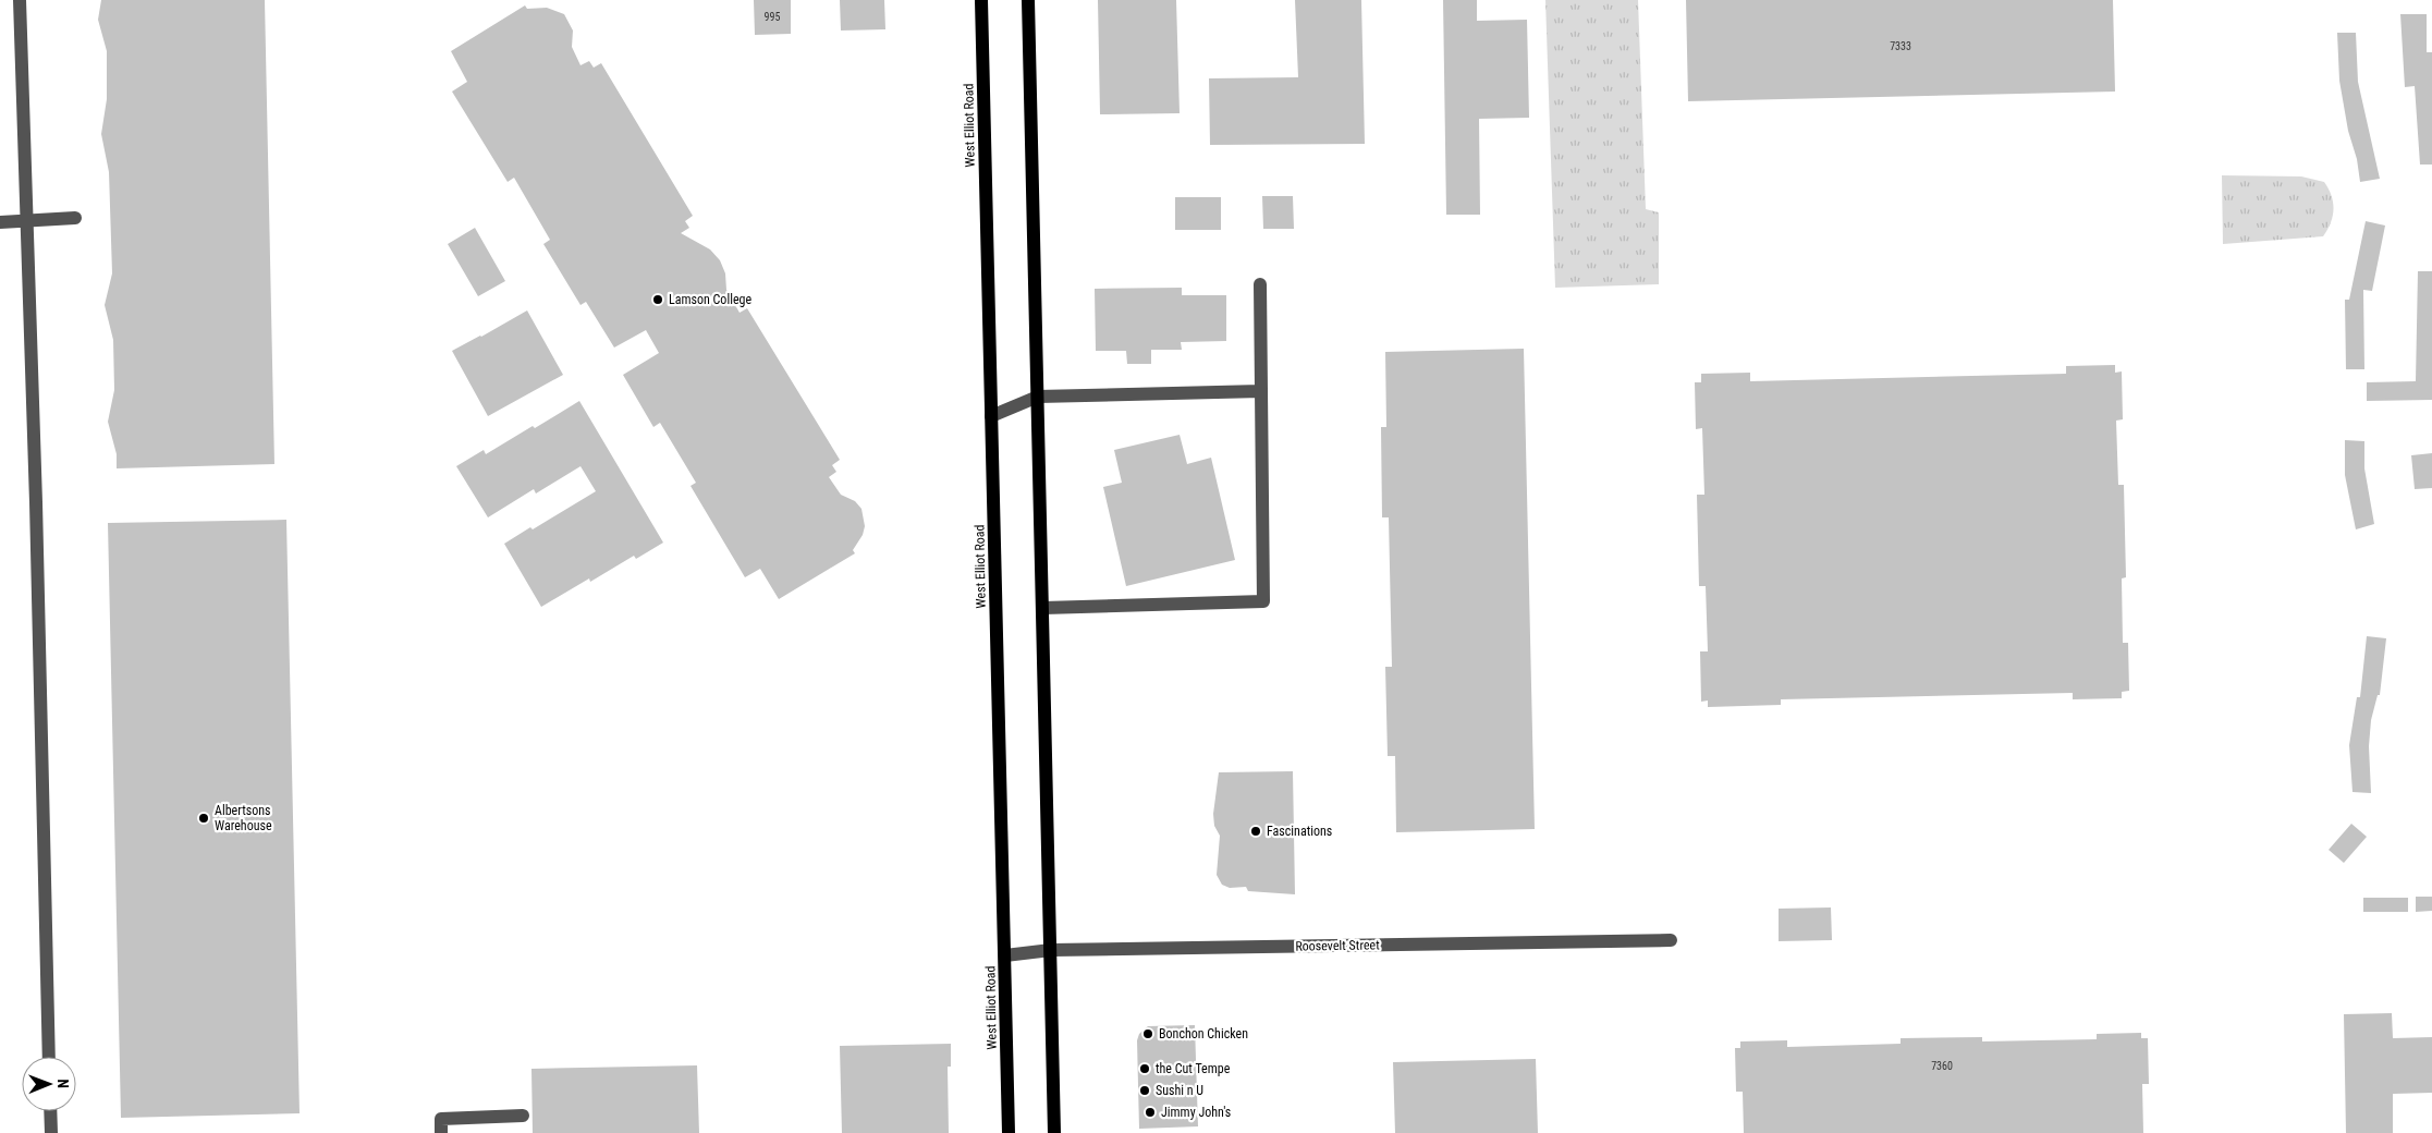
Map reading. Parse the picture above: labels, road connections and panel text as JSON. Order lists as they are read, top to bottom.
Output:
{
  "streets": {
    "main road": ["West Elliot Road"],
    "street": ["Roosevelt Street"]
  },
  "crossings": [
    ["West Elliot Road", "Roosevelt Street"]
  ],
  "places": [
    "Lamson College",
    "Albertsons Warehouse",
    "Fascinations",
    "Bonchon Chicken",
    "the Cut Tempe",
    "Sushi n U",
    "Jimmy John's"
  ],
  "house_numbers": ["995", "7333", "7360"],
  "north": "right"
}
